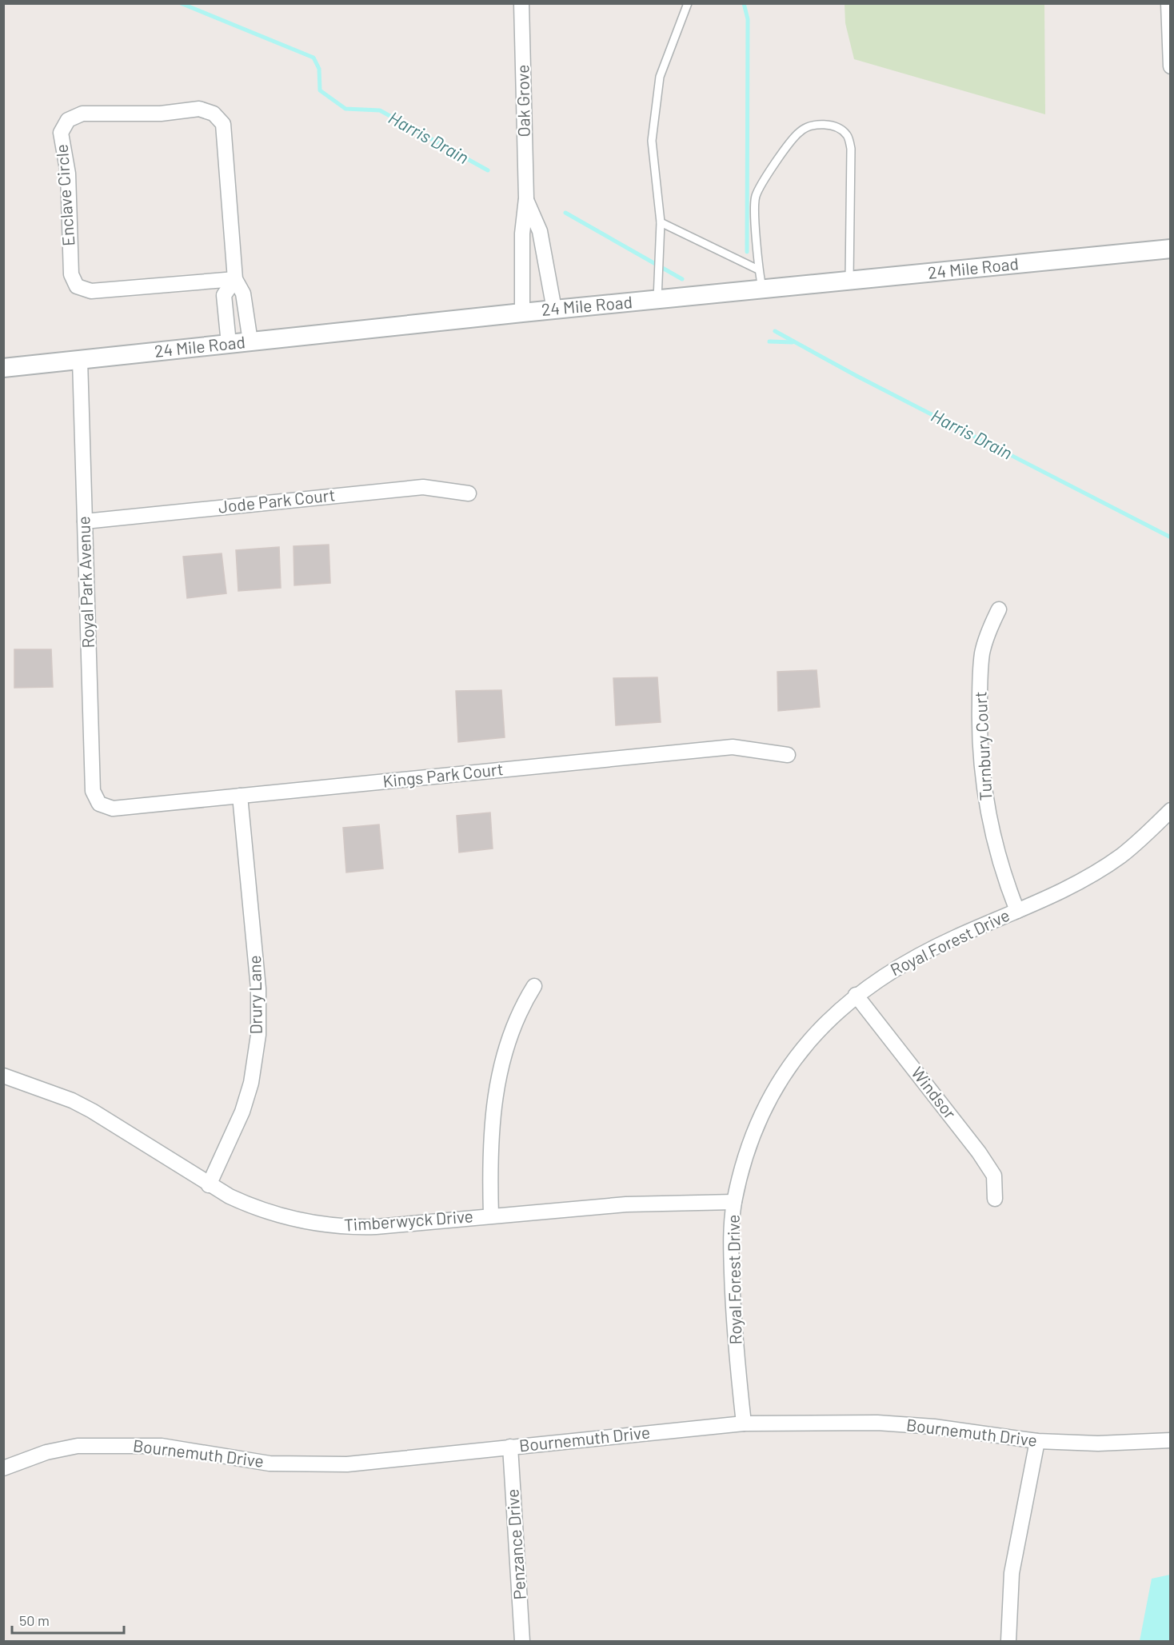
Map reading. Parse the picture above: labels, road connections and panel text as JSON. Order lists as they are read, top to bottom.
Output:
{
  "streets": {
    "street": [
      "Oak Grove",
      "Enclave Circle",
      "24 Mile Road",
      "Jode Park Court",
      "Royal Park Avenue",
      "Turnbury Court",
      "Kings Park Court",
      "Royal Forest Drive",
      "Drury Lane",
      "Windsor",
      "Timberwyck Drive",
      "Bournemuth Drive",
      "Penzance Drive"
    ]
  },
  "crossings": [
    ["Oak Grove", "24 Mile Road"],
    ["Enclave Circle", "24 Mile Road"],
    ["24 Mile Road", "Royal Park Avenue"],
    ["Jode Park Court", "Royal Park Avenue"],
    ["Royal Park Avenue", "Kings Park Court"],
    ["Turnbury Court", "Royal Forest Drive"],
    ["Kings Park Court", "Drury Lane"],
    ["Royal Forest Drive", "Windsor"],
    ["Royal Forest Drive", "Timberwyck Drive"],
    ["Royal Forest Drive", "Bournemuth Drive"],
    ["Drury Lane", "Timberwyck Drive"],
    ["Bournemuth Drive", "Penzance Drive"]
  ],
  "water": ["Harris Drain"],
  "scale_bar": "50 m"
}
